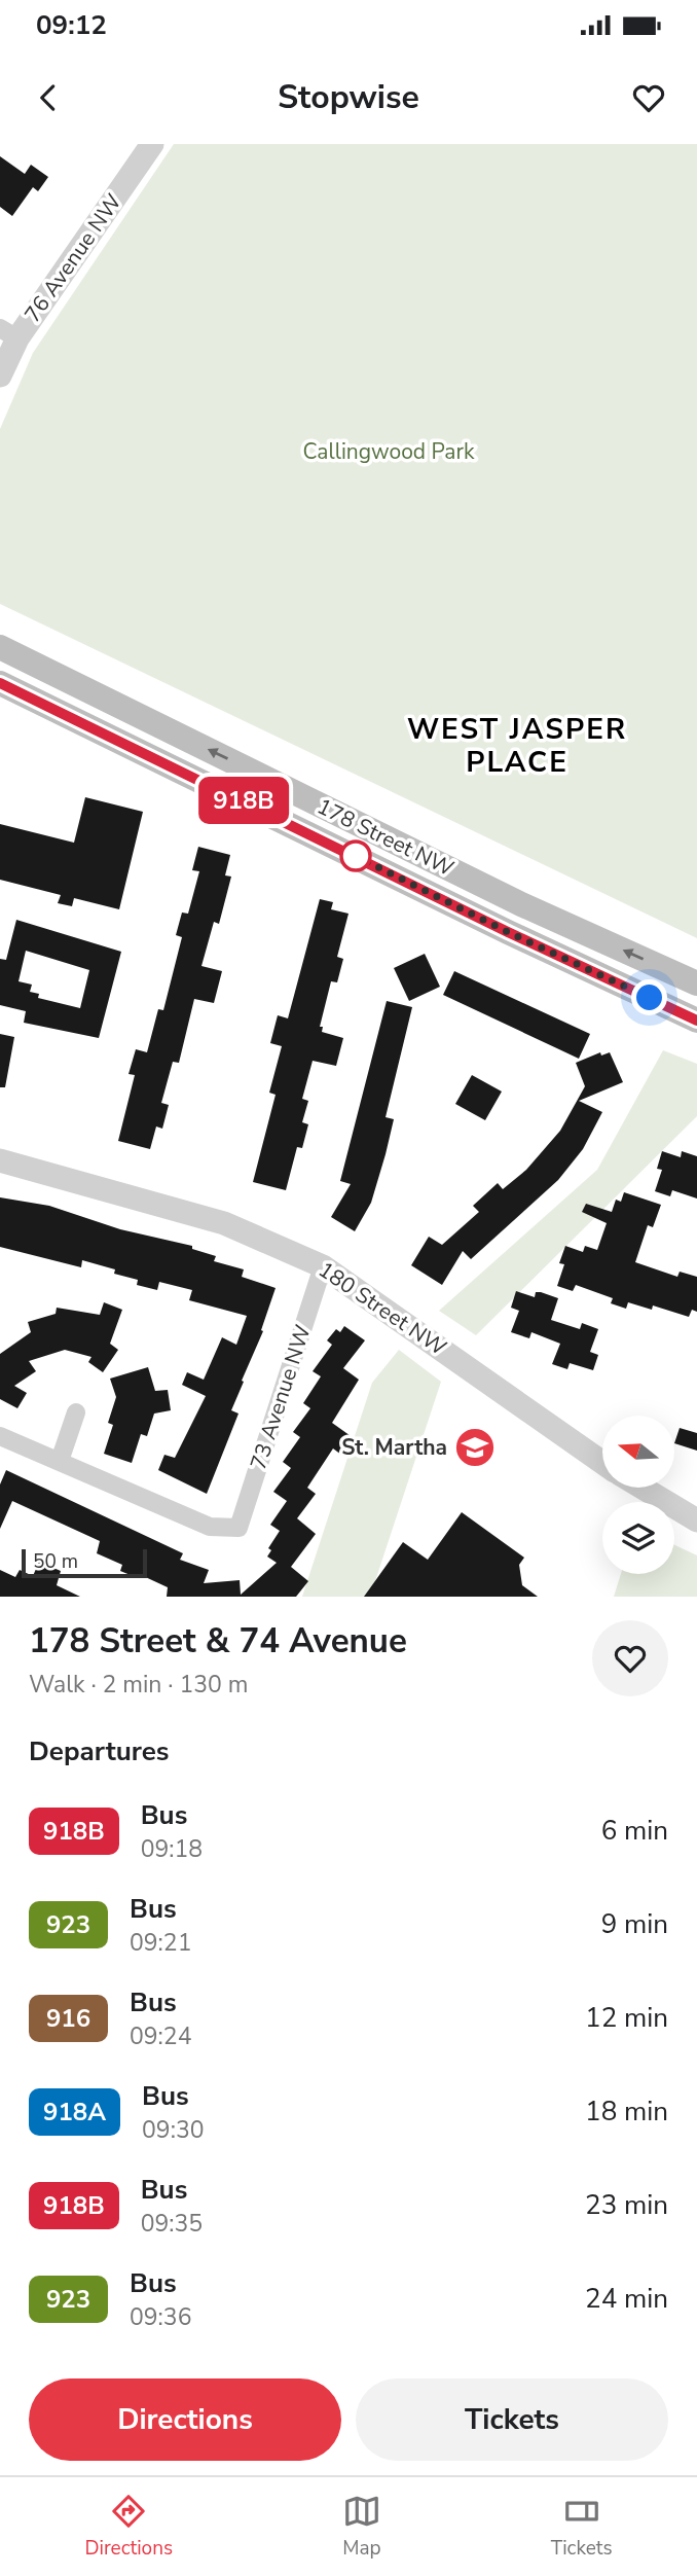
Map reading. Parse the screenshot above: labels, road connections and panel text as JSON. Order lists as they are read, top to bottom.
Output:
{
  "streets": {
    "main road": ["178 Street NW"],
    "street": ["76 Avenue NW", "180 Street NW", "73 Avenue NW"]
  },
  "crossings": [
    ["180 Street NW", "73 Avenue NW"]
  ],
  "districts": ["WEST JASPER PLACE"],
  "parks": ["Callingwood Park"],
  "places": {
    "school or university": ["St. Martha"]
  },
  "lines": ["bus line 918B"],
  "scale_bar": "50 m",
  "north": "left",
  "page": {
    "status": "09:12",
    "header": "Stopwise",
    "on_map": "918B",
    "scale": "50 m",
    "heading": [
      ["178 Street & 74 Avenue", "Walk · 2 min · 130 m"],
      "Departures"
    ],
    "list": [
      {
        "mark": "918B",
        "name": "Bus",
        "note": "09:18",
        "value": "6 min"
      },
      {
        "mark": "923",
        "name": "Bus",
        "note": "09:21",
        "value": "9 min"
      },
      {
        "mark": "916",
        "name": "Bus",
        "note": "09:24",
        "value": "12 min"
      },
      {
        "mark": "918A",
        "name": "Bus",
        "note": "09:30",
        "value": "18 min"
      },
      {
        "mark": "918B",
        "name": "Bus",
        "note": "09:35",
        "value": "23 min"
      },
      {
        "mark": "923",
        "name": "Bus",
        "note": "09:36",
        "value": "24 min"
      }
    ],
    "buttons": ["Directions", "Tickets"],
    "tabs": ["Directions", "Map", "Tickets"]
  }
}
